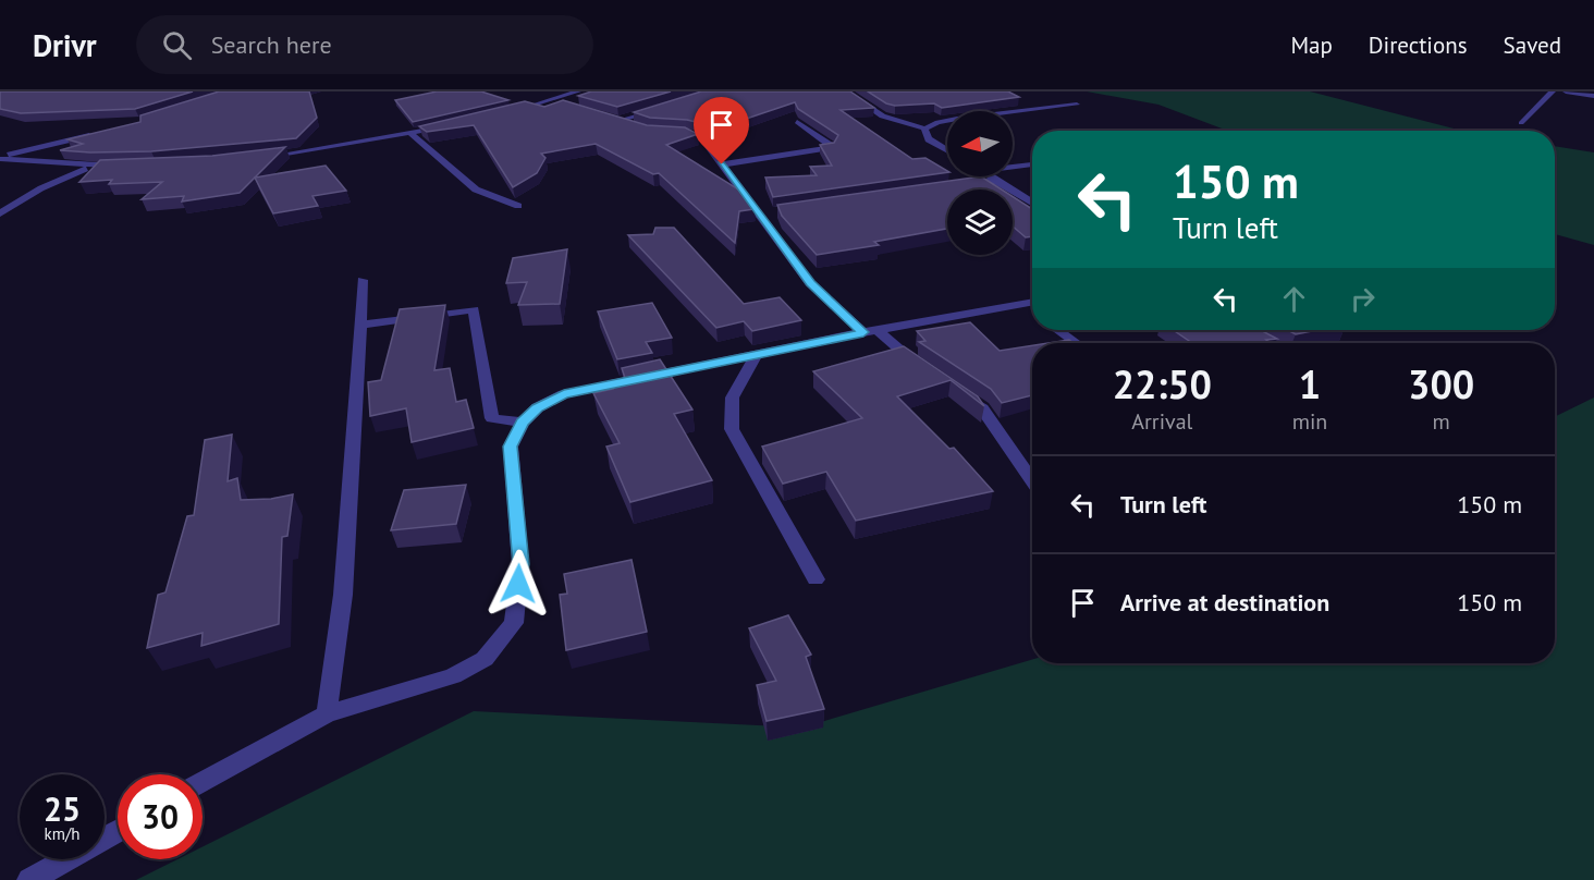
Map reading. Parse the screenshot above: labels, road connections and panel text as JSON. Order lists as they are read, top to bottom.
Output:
{
  "north": "left",
  "page": {
    "header": "Drivr",
    "search": "Search here",
    "nav": ["Map", "Directions", "Saved"],
    "turn": ["150 m", "Turn left"],
    "eta": [
      "22:50",
      "Arrival",
      "1",
      "min",
      "300",
      "m"
    ],
    "list": [
      {
        "name": "Turn left",
        "value": "150 m"
      },
      {
        "name": "Arrive at destination",
        "value": "150 m"
      }
    ],
    "speed": "25 km/h",
    "limit": "30"
  }
}
